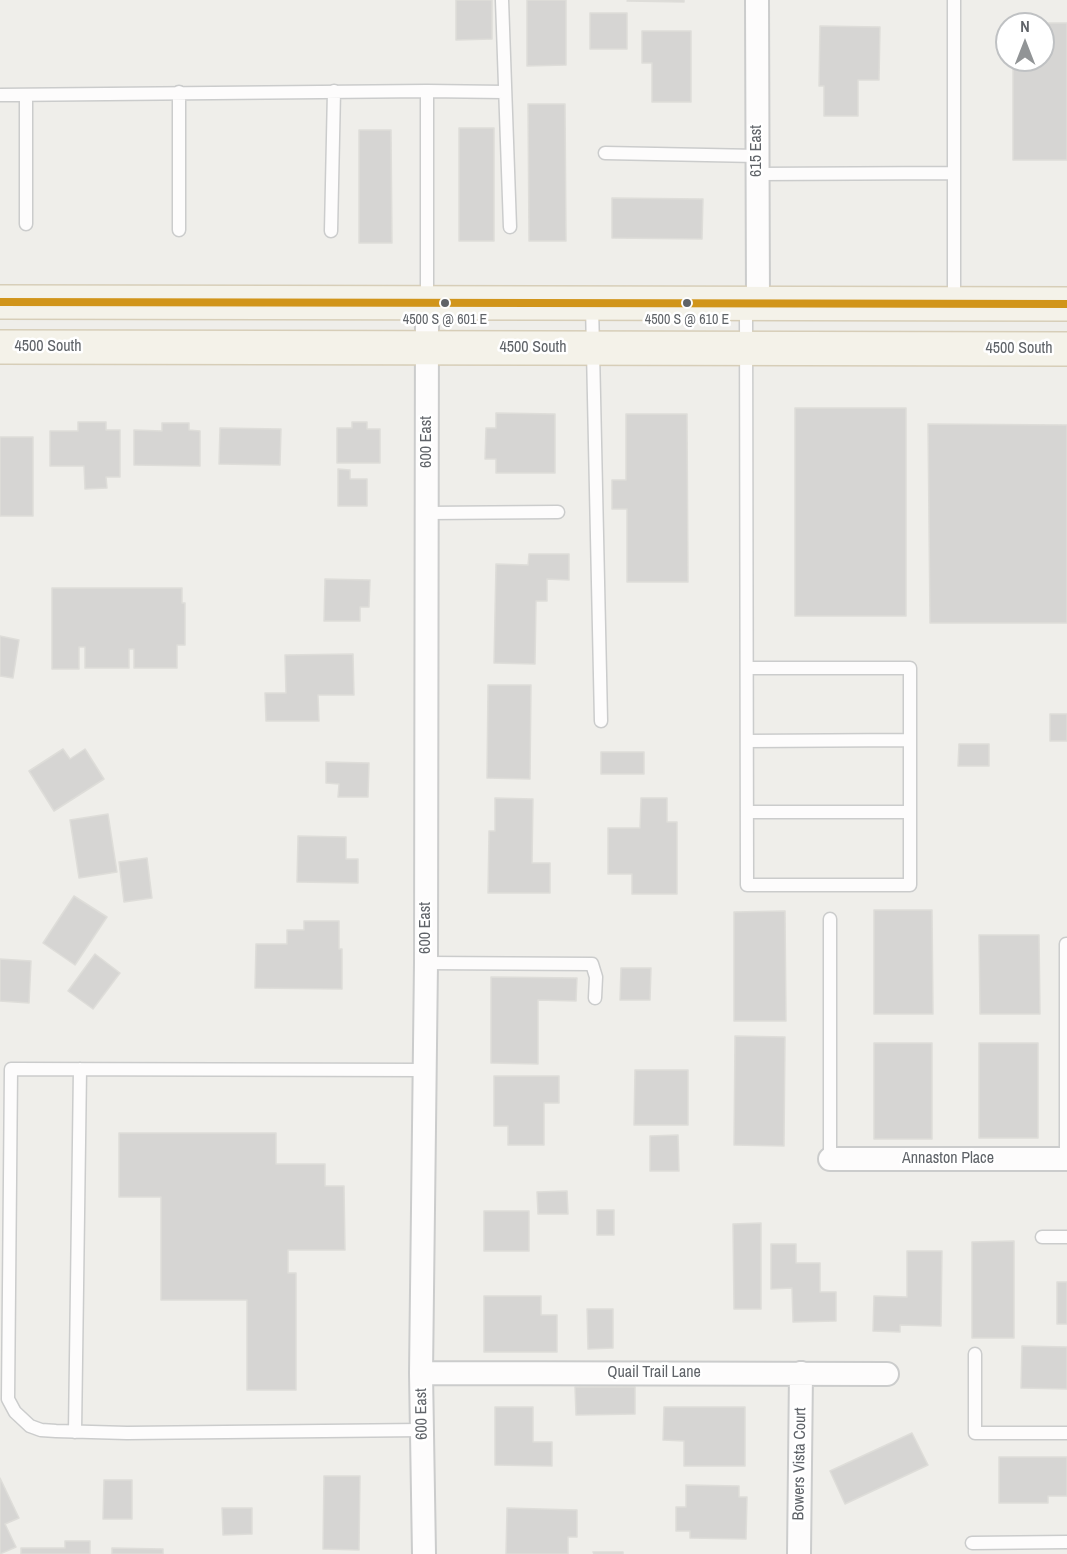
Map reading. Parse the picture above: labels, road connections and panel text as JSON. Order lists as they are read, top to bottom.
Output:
{
  "streets": {
    "main road": ["4500 South"],
    "street": [
      "615 East",
      "600 East",
      "Annaston Place",
      "Quail Trail Lane",
      "Bowers Vista Court"
    ]
  },
  "crossings": [
    ["4500 South", "600 East"],
    ["600 East", "Quail Trail Lane"],
    ["Quail Trail Lane", "Bowers Vista Court"]
  ],
  "places": ["4500 S @ 601 E", "4500 S @ 610 E"],
  "north": "top"
}
